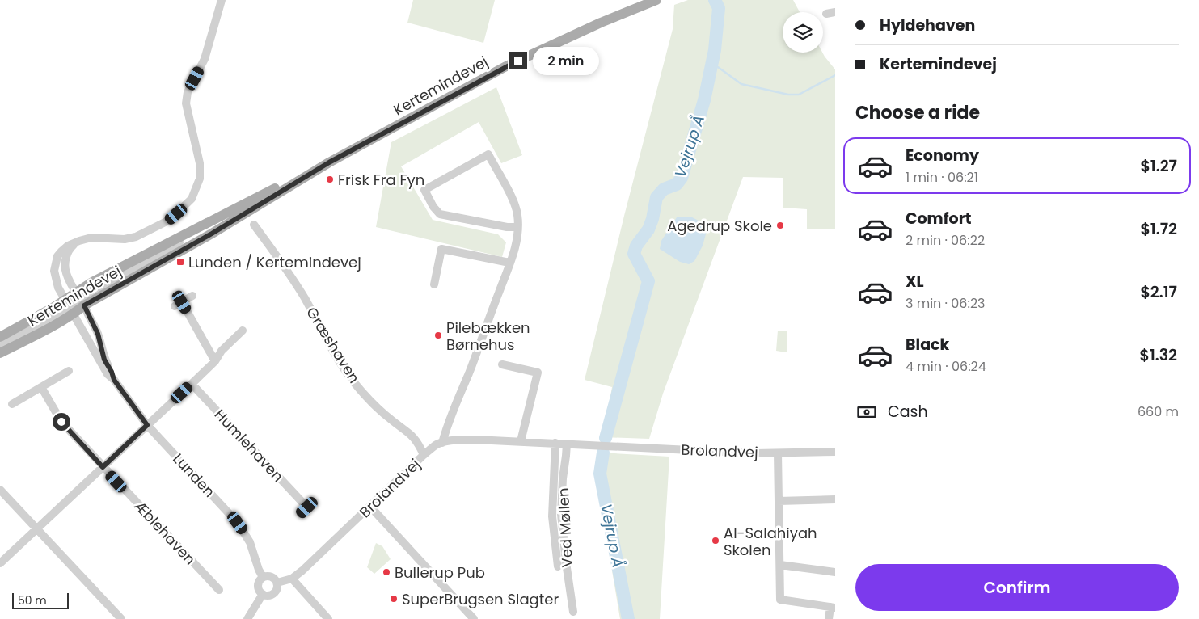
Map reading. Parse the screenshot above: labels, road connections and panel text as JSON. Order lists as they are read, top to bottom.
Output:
{
  "streets": {
    "main road": ["Kertemindevej"],
    "street": [
      "Græshaven",
      "Humlehaven",
      "Brolandvej",
      "Lunden",
      "Ved Møllen",
      "Æblehaven"
    ]
  },
  "crossings": [
    ["Kertemindevej", "Lunden"],
    ["Græshaven", "Brolandvej"],
    ["Brolandvej", "Lunden"],
    ["Brolandvej", "Ved Møllen"]
  ],
  "water": ["Vejrup Å"],
  "places": {
    "other": [
      "Frisk Fra Fyn",
      "Agedrup Skole",
      "Pilebækken Børnehus",
      "Al-Salahiyah Skolen",
      "Bullerup Pub",
      "SuperBrugsen Slagter"
    ],
    "transit": ["Lunden / Kertemindevej"]
  },
  "scale_bar": "50 m",
  "page": {
    "banner": ["Hyldehaven", "Kertemindevej"],
    "bubble": "2 min",
    "heading": "Choose a ride",
    "list": [
      {
        "name": "Economy",
        "note": "1 min · 06:21",
        "value": "$1.27"
      },
      {
        "name": "Comfort",
        "note": "2 min · 06:22",
        "value": "$1.72"
      },
      {
        "name": "XL",
        "note": "3 min · 06:23",
        "value": "$2.17"
      },
      {
        "name": "Black",
        "note": "4 min · 06:24",
        "value": "$1.32"
      }
    ],
    "pay": ["Cash", "660 m"],
    "buttons": "Confirm",
    "scale": "50 m"
  }
}
